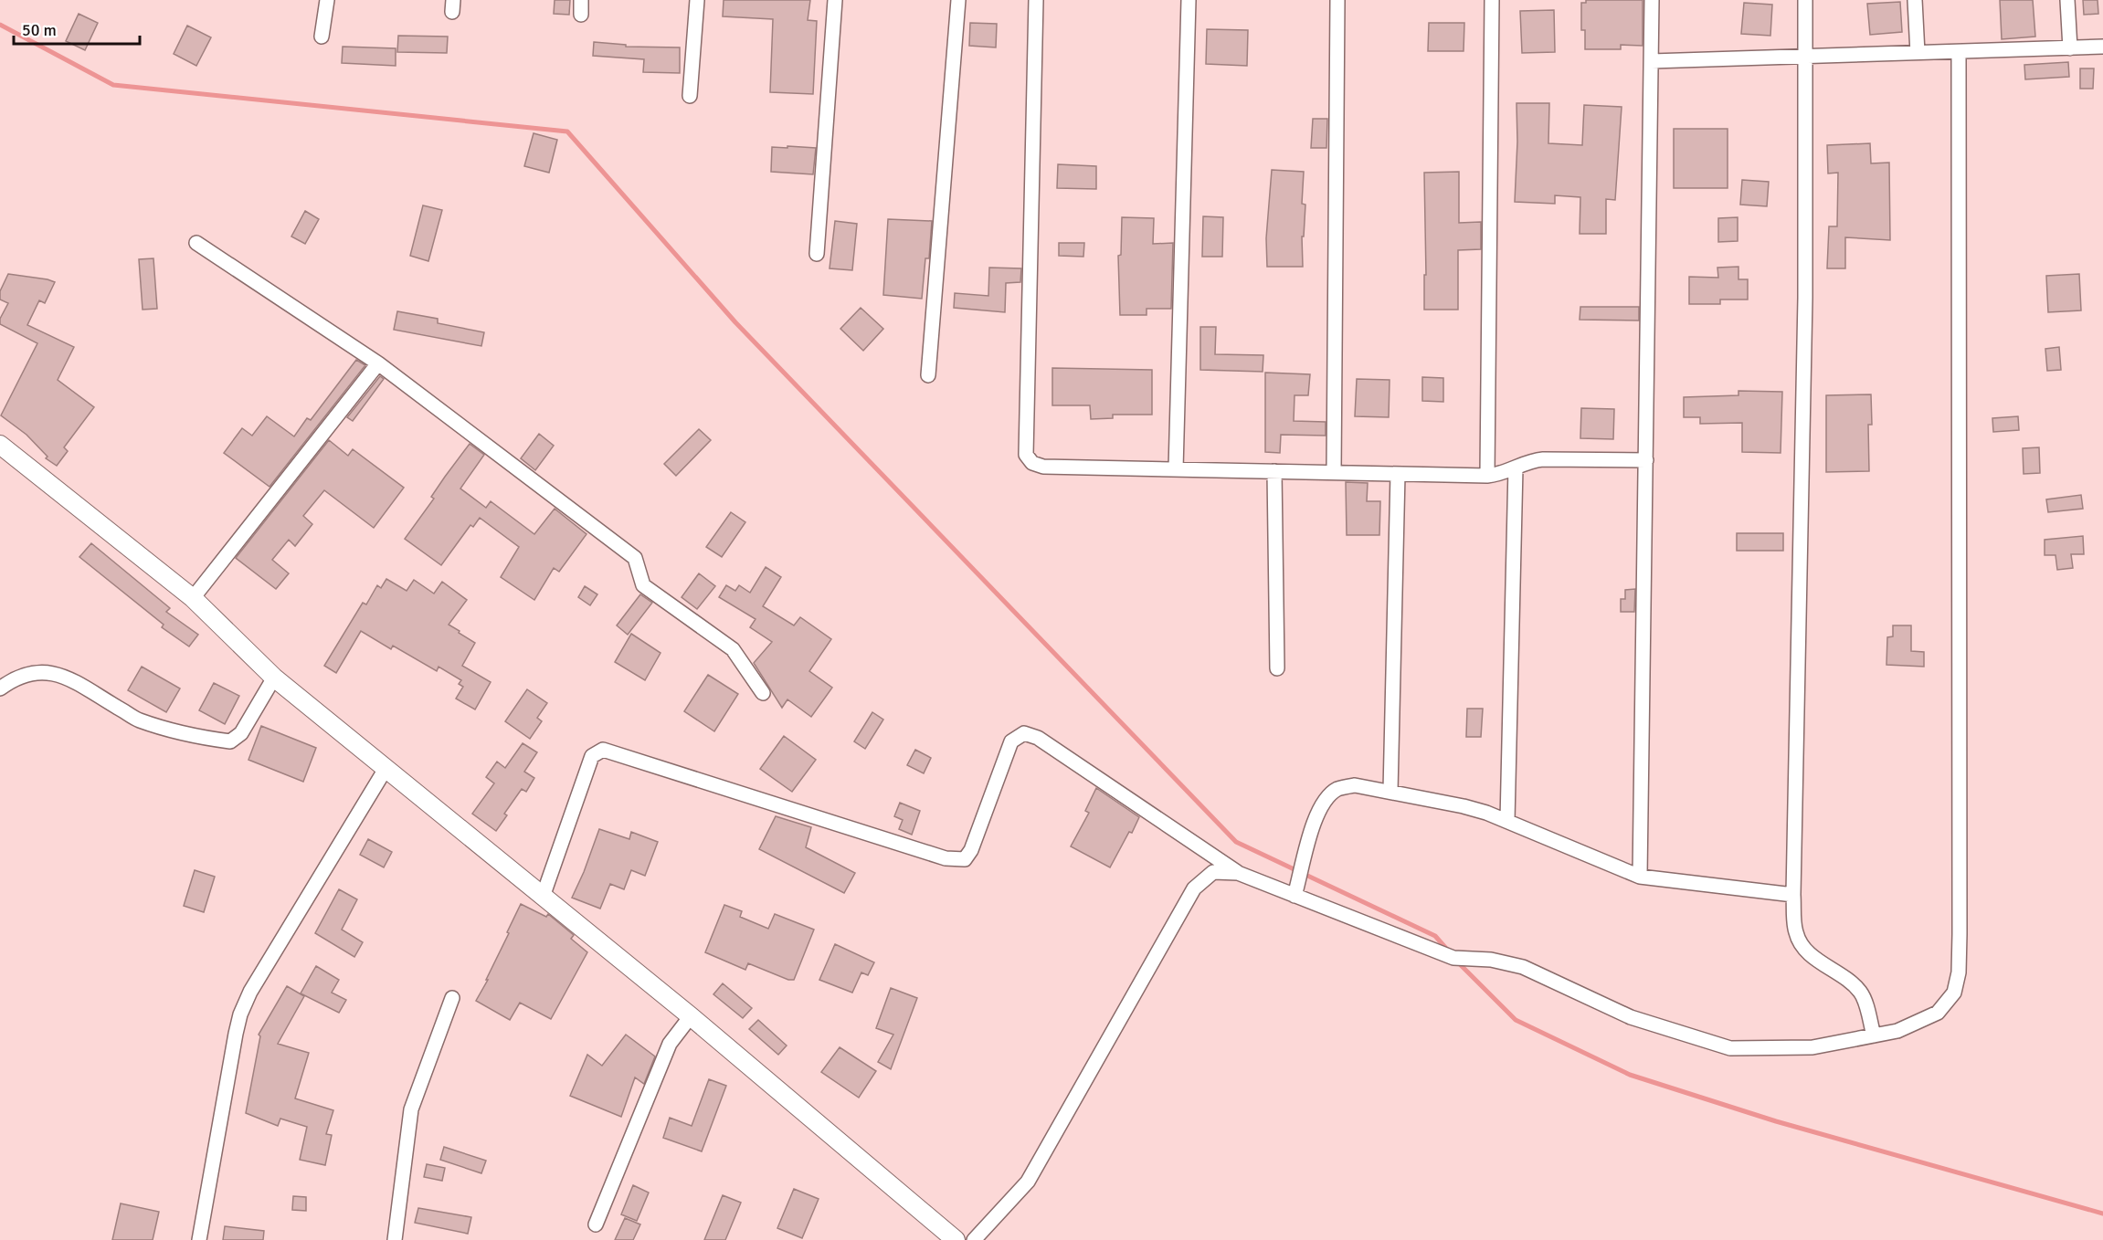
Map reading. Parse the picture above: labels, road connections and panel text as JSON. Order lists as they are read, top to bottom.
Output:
{
  "scale_bar": "50 m"
}
